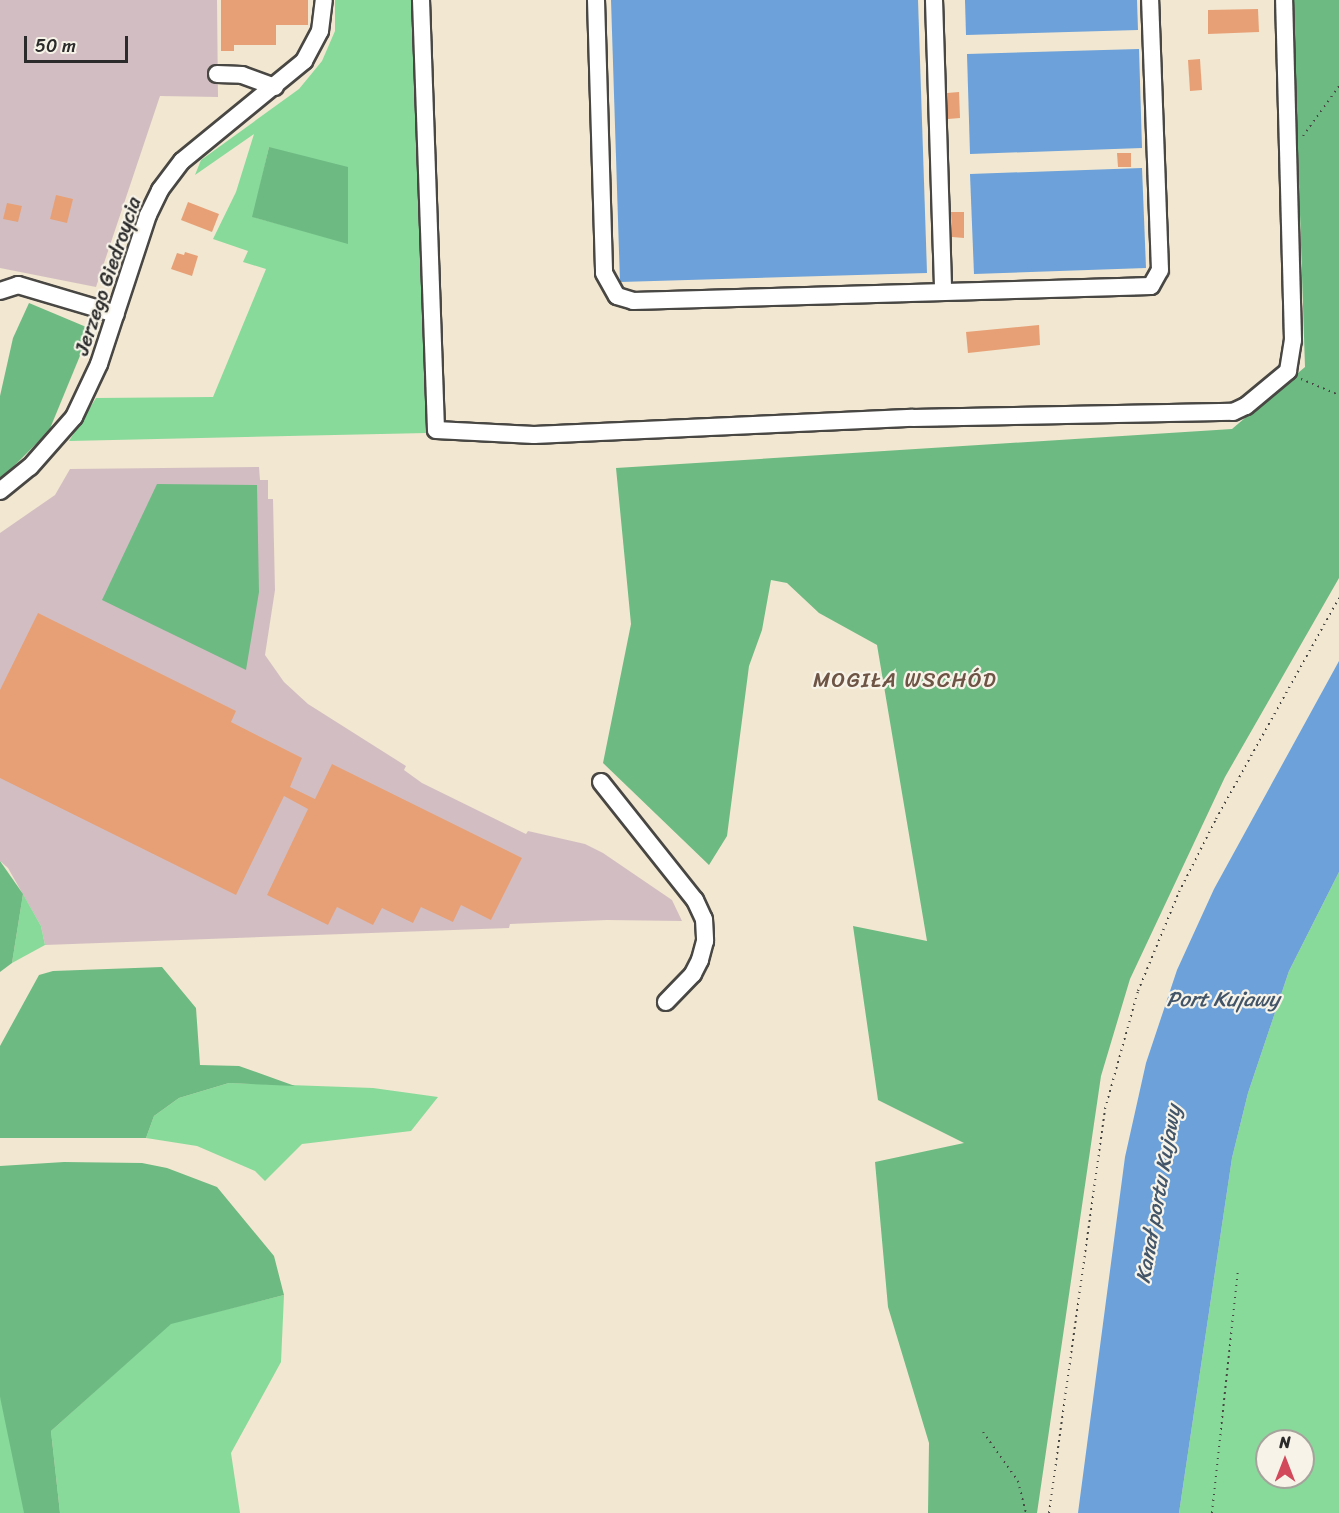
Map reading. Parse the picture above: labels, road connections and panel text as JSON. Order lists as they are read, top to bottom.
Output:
{
  "streets": {
    "street": ["Jerzego Giedroycia"]
  },
  "districts": ["MOGIŁA WSCHÓD"],
  "water": ["Port Kujawy", "Kanał portu Kujawy"],
  "scale_bar": "50 m",
  "north": "top"
}
